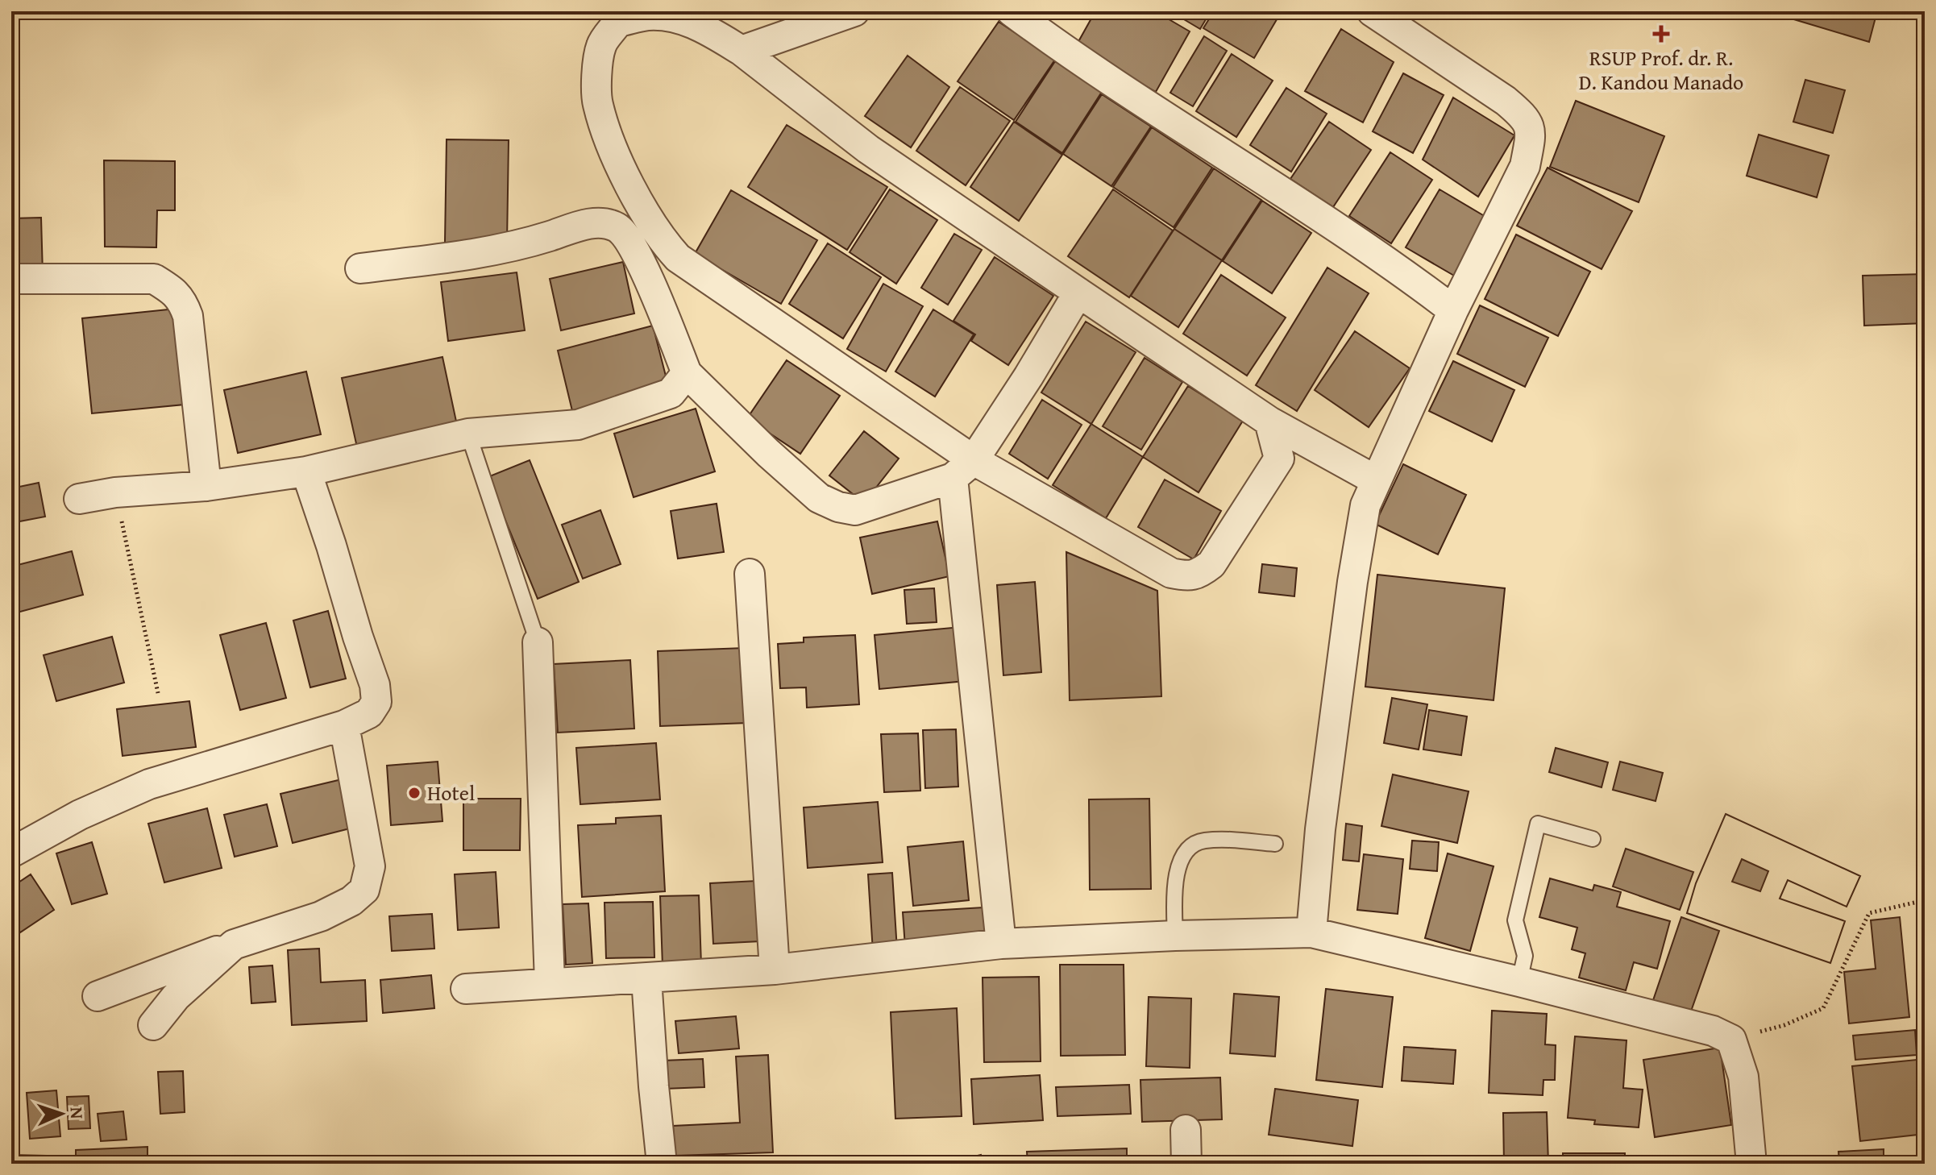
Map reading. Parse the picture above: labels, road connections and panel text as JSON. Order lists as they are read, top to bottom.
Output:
{
  "places": {
    "health": ["RSUP Prof. dr. R. D. Kandou Manado"],
    "other": ["Hotel"]
  },
  "north": "right"
}
